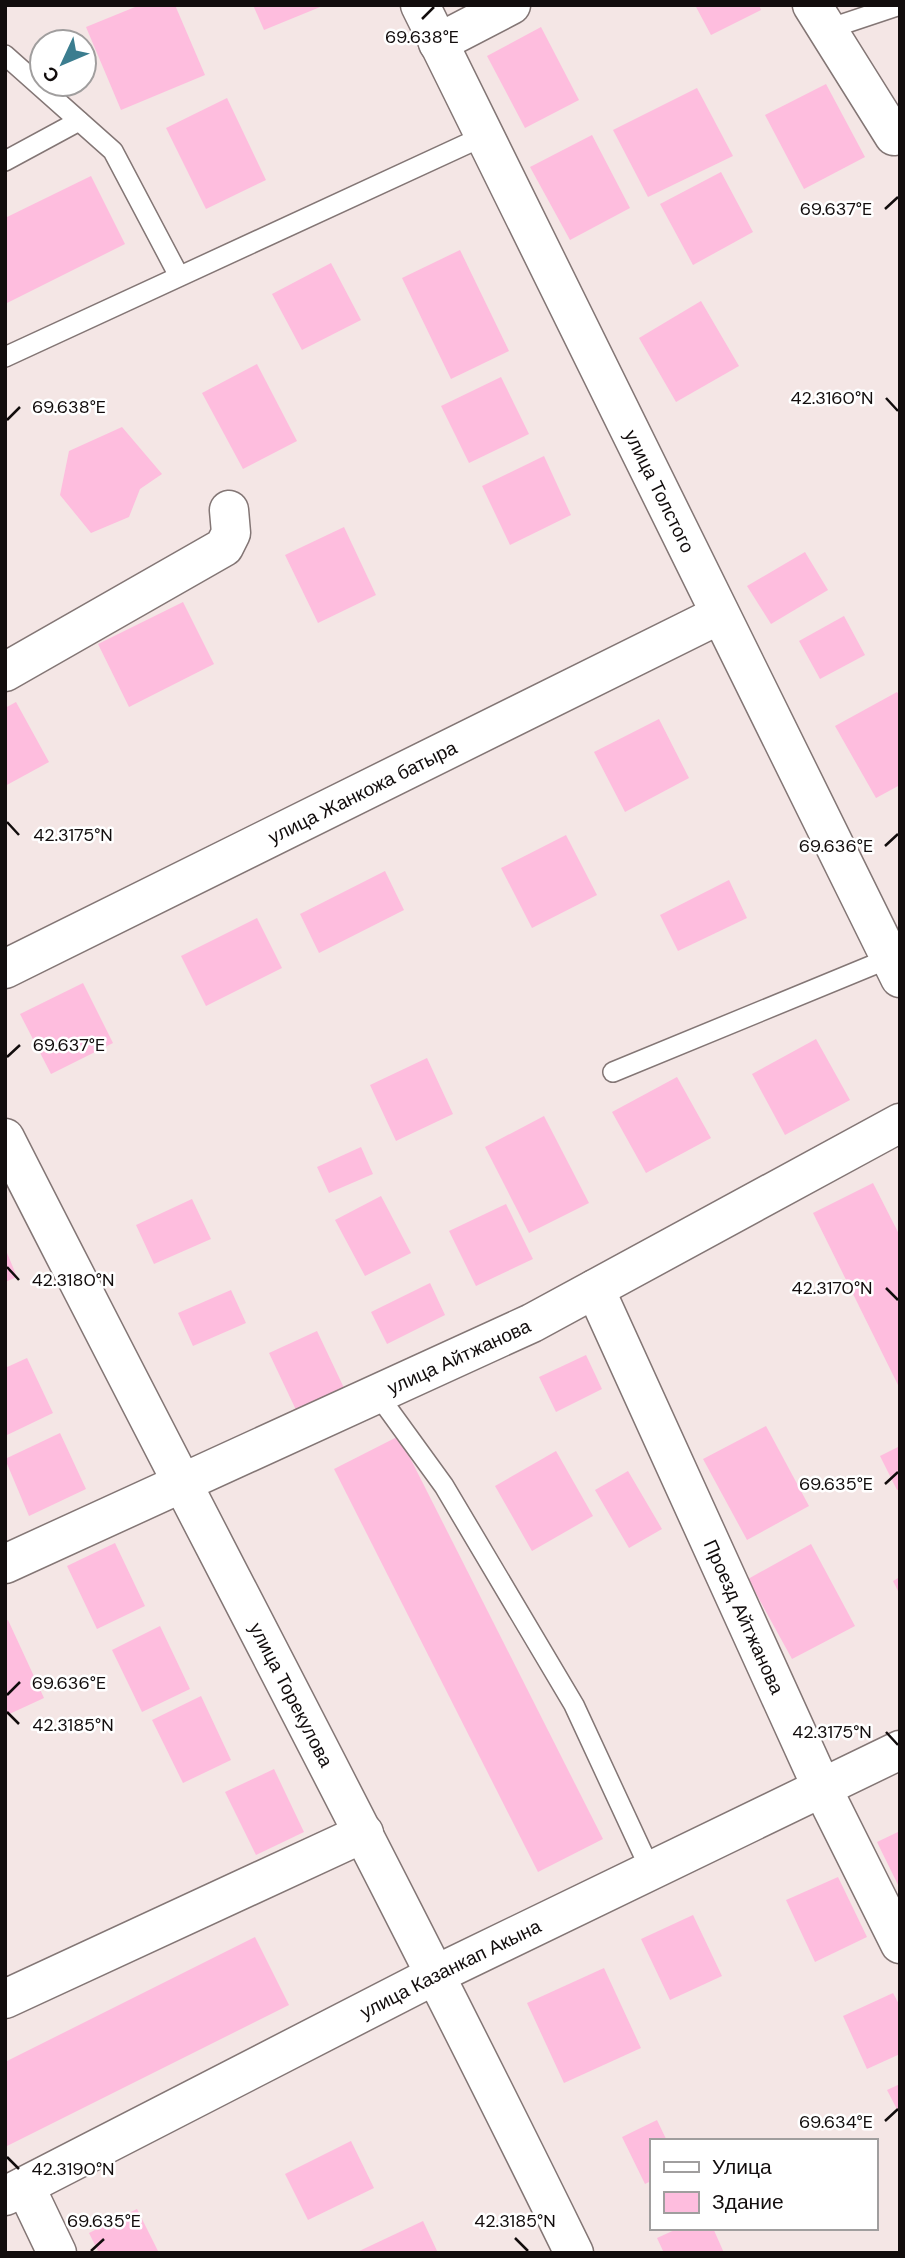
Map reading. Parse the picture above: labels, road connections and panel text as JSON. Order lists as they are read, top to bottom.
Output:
{
  "streets": {
    "street": [
      "улица Толстого",
      "улица Жанкожа батыра",
      "улица Айтжанова",
      "Проезд Айтжанова",
      "улица Торекулова",
      "улица Казанкап Акына"
    ]
  },
  "crossings": [
    ["улица Толстого", "улица Жанкожа батыра"],
    ["улица Айтжанова", "Проезд Айтжанова"],
    ["улица Айтжанова", "улица Торекулова"],
    ["Проезд Айтжанова", "улица Казанкап Акына"],
    ["улица Торекулова", "улица Казанкап Акына"]
  ],
  "legend": ["Улица", "Здание"],
  "north": "bottom left",
  "coordinates": [
    "69.638°E",
    "69.637°E",
    "42.3160°N",
    "42.3175°N",
    "69.636°E",
    "42.3180°N",
    "42.3170°N",
    "69.635°E",
    "42.3185°N",
    "69.634°E",
    "42.3190°N"
  ]
}
